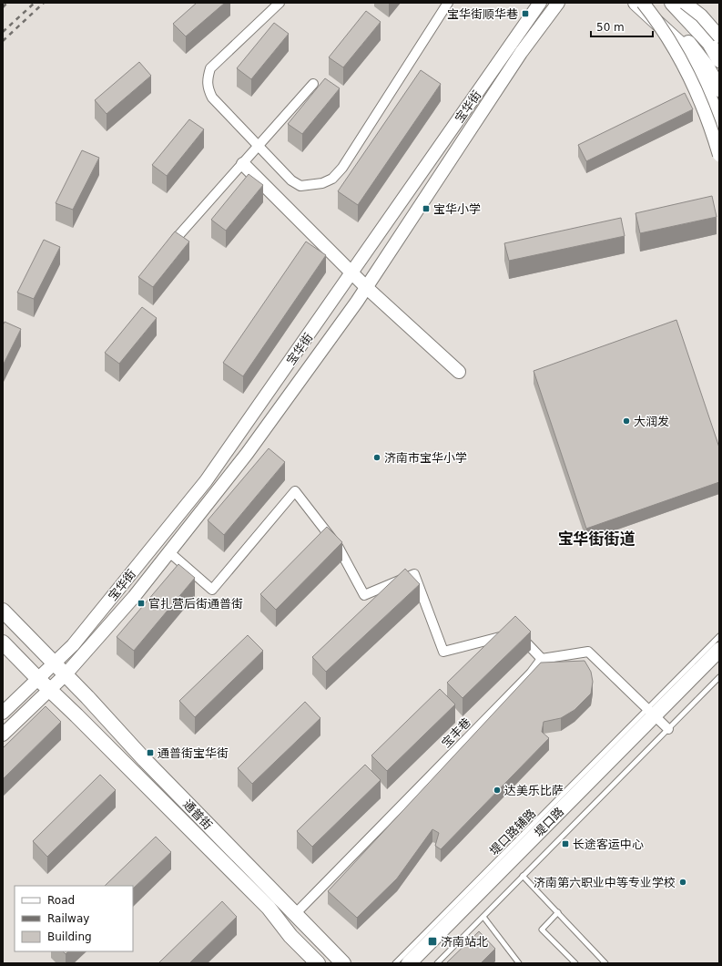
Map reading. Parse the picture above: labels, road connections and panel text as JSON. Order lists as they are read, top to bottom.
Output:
{
  "streets": {
    "main road": ["宝华街", "通普街", "堤口路"],
    "street": ["宝丰巷"],
    "lane": ["堤口路辅路"]
  },
  "crossings": [
    ["宝华街", "通普街"],
    ["宝丰巷", "通普街"],
    ["堤口路", "堤口路辅路"]
  ],
  "districts": ["宝华街街道"],
  "places": {
    "transit": [
      "宝华街顺华巷",
      "宝华小学",
      "官扎营后街通普街",
      "通普街宝华街",
      "长途客运中心",
      "济南站北"
    ],
    "other": [
      "大润发",
      "济南市宝华小学",
      "达美乐比萨",
      "济南第六职业中等专业学校"
    ]
  },
  "legend": ["Road", "Railway", "Building"],
  "scale_bar": "50 m"
}
